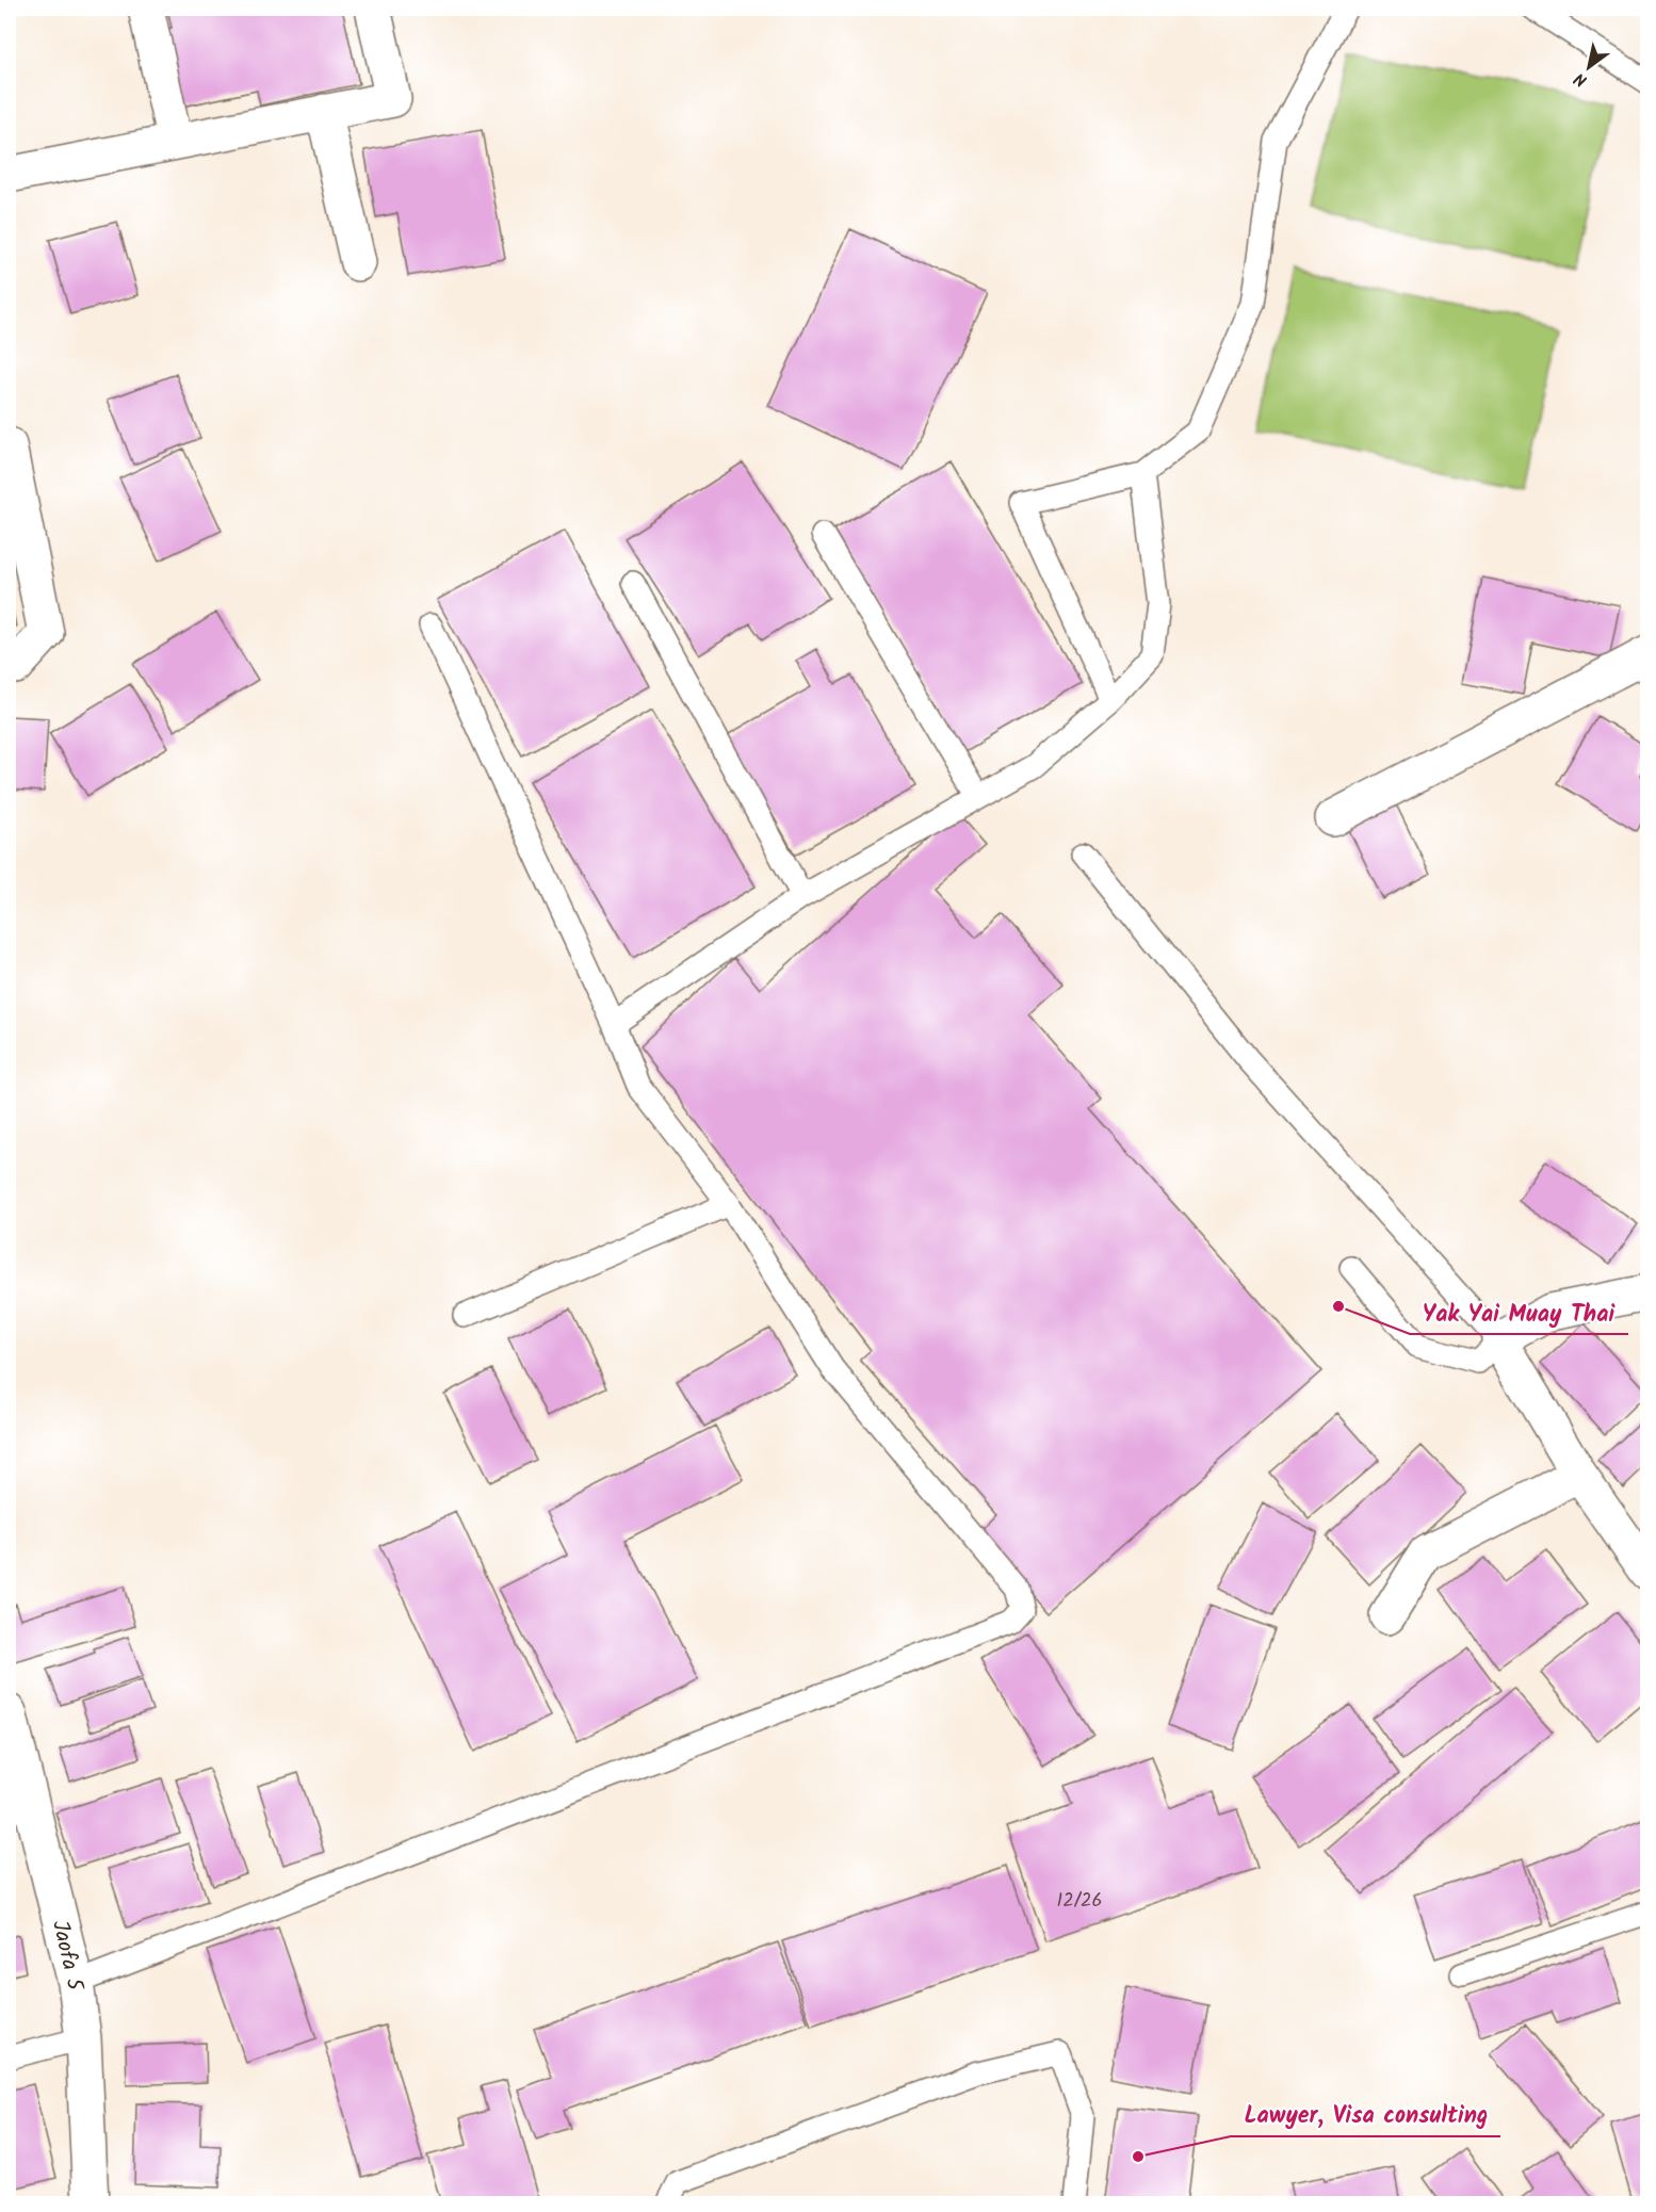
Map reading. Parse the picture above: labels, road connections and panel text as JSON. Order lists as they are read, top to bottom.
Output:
{
  "streets": {
    "street": ["Jaofa 5"]
  },
  "places": ["Yak Yai Muay Thai", "Lawyer, Visa consulting"],
  "house_numbers": ["12/26"],
  "north": "bottom left"
}
